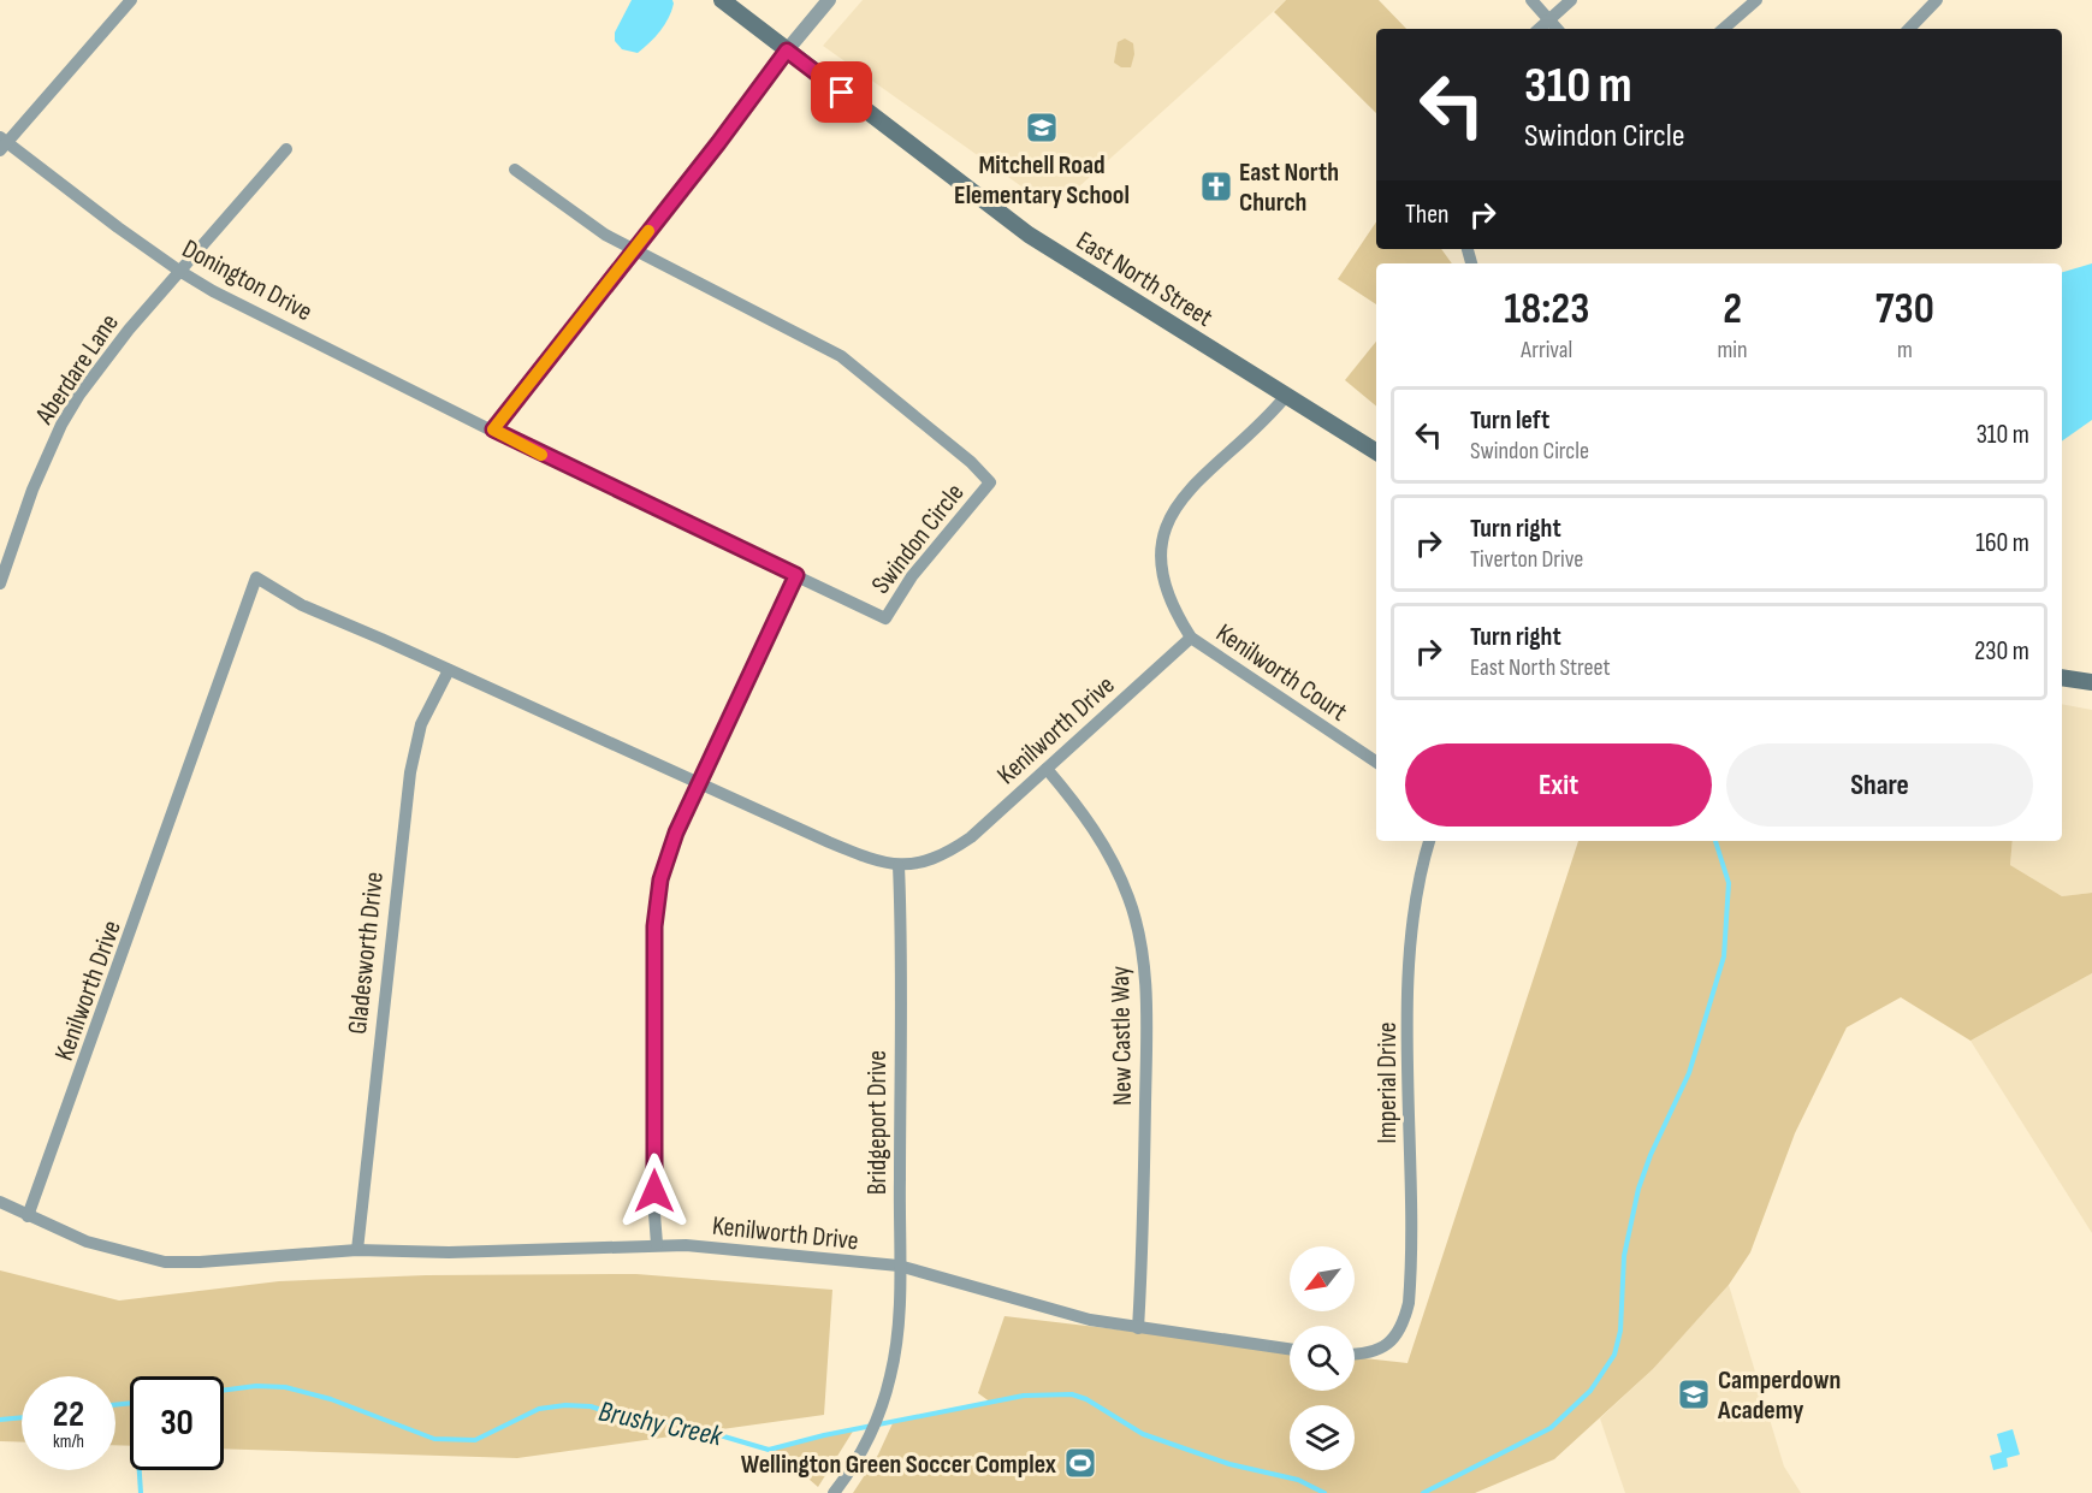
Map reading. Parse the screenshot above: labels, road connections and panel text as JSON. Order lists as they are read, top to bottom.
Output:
{
  "streets": {
    "main road": ["East North Street"],
    "street": [
      "Donington Drive",
      "Aberdare Lane",
      "Swindon Circle",
      "Kenilworth Court",
      "Kenilworth Drive",
      "Gladesworth Drive",
      "New Castle Way",
      "Imperial Drive",
      "Bridgeport Drive"
    ]
  },
  "crossings": [
    ["East North Street", "Kenilworth Court"],
    ["Donington Drive", "Aberdare Lane"],
    ["Donington Drive", "Swindon Circle"],
    ["Kenilworth Court", "Kenilworth Drive"],
    ["Kenilworth Drive", "Gladesworth Drive"],
    ["Kenilworth Drive", "New Castle Way"],
    ["Kenilworth Drive", "Bridgeport Drive"]
  ],
  "water": ["Brushy Creek"],
  "places": {
    "school or university": ["Mitchell Road Elementary School", "Camperdown Academy"],
    "church": ["East North Church"],
    "sports": ["Wellington Green Soccer Complex"]
  },
  "north": "bottom left",
  "page": {
    "turn": ["310 m", "Swindon Circle"],
    "then": "Then",
    "eta": [
      "18:23",
      "Arrival",
      "2",
      "min",
      "730",
      "m"
    ],
    "list": [
      {
        "name": "Turn left",
        "note": "Swindon Circle",
        "value": "310 m"
      },
      {
        "name": "Turn right",
        "note": "Tiverton Drive",
        "value": "160 m"
      },
      {
        "name": "Turn right",
        "note": "East North Street",
        "value": "230 m"
      }
    ],
    "buttons": ["Exit", "Share"],
    "speed": "22 km/h",
    "limit": "30"
  }
}
